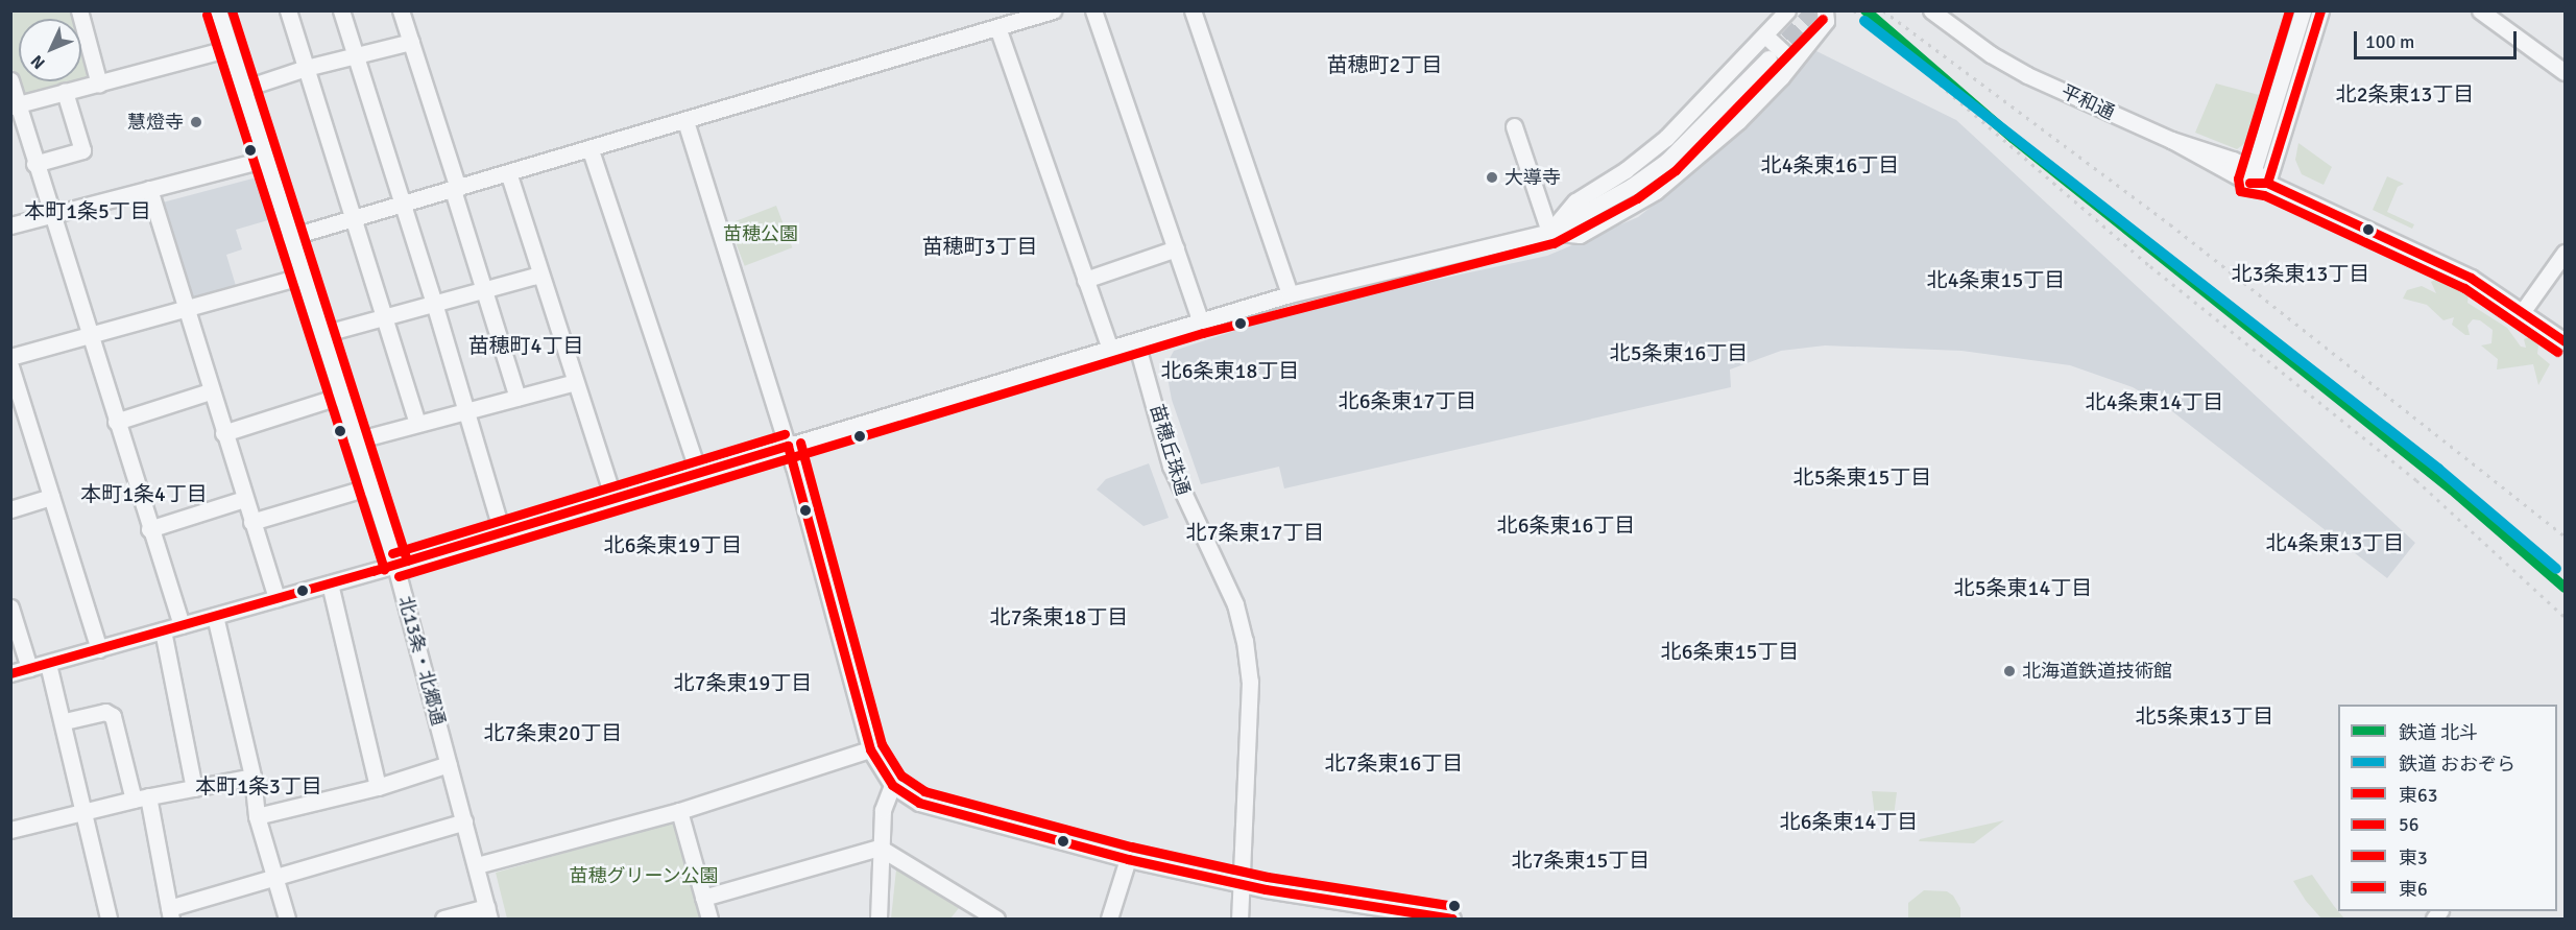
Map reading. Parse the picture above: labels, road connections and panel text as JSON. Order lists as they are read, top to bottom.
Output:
{
  "streets": {
    "street": ["平和通", "苗穂丘珠通", "北13条・北郷通"]
  },
  "districts": [
    "苗穂町2丁目",
    "北2条東13丁目",
    "北4条東16丁目",
    "本町1条5丁目",
    "苗穂町3丁目",
    "北3条東13丁目",
    "北4条東15丁目",
    "苗穂町4丁目",
    "北5条東16丁目",
    "北6条東18丁目",
    "北6条東17丁目",
    "北4条東14丁目",
    "北5条東15丁目",
    "本町1条4丁目",
    "北6条東16丁目",
    "北7条東17丁目",
    "北4条東13丁目",
    "北6条東19丁目",
    "北5条東14丁目",
    "北7条東18丁目",
    "北6条東15丁目",
    "北7条東19丁目",
    "北5条東13丁目",
    "北7条東20丁目",
    "北7条東16丁目",
    "本町1条3丁目",
    "北6条東14丁目",
    "北7条東15丁目"
  ],
  "parks": ["苗穂公園", "苗穂グリーン公園"],
  "places": ["慧燈寺", "大導寺", "北海道鉄道技術館"],
  "lines": [
    "rail line 北斗",
    "transit line 56",
    "transit line 東3",
    "transit line 東6",
    "rail line おおぞら",
    "transit line 東63"
  ],
  "legend": [
    "鉄道 北斗",
    "鉄道 おおぞら",
    "東63",
    "56",
    "東3",
    "東6"
  ],
  "scale_bar": "100 m",
  "north": "bottom left"
}
